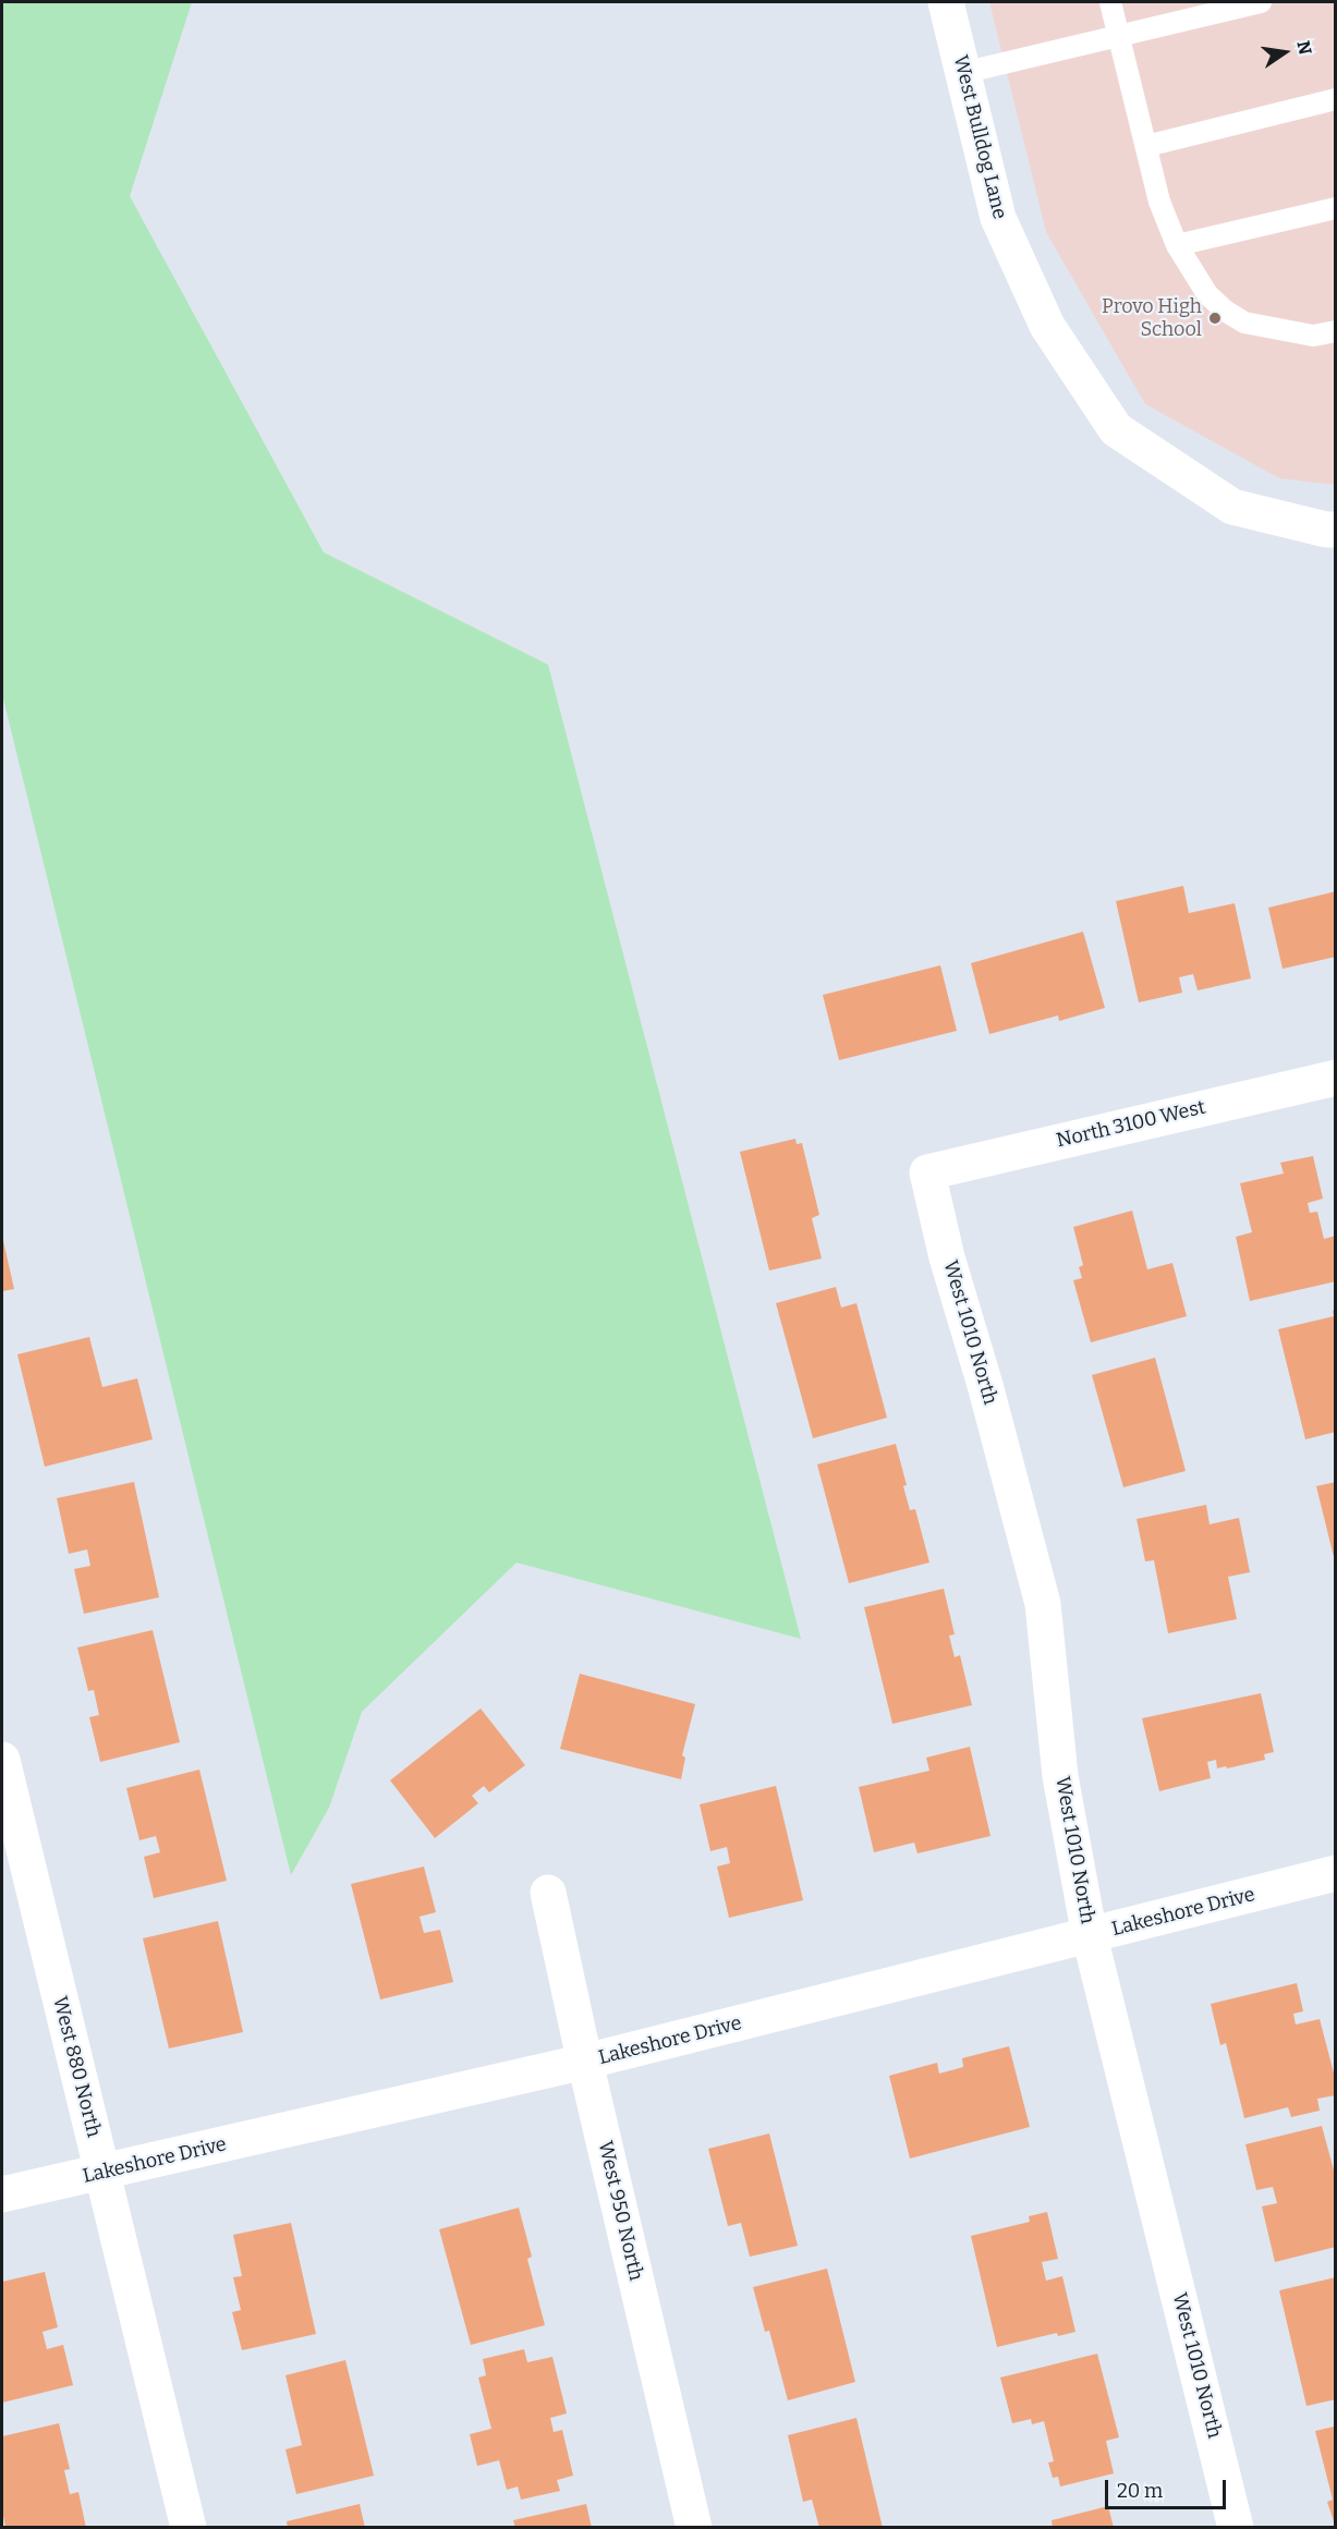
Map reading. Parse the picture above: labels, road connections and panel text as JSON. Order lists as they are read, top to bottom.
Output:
{
  "streets": {
    "street": [
      "West Bulldog Lane",
      "North 3100 West",
      "West 1010 North",
      "Lakeshore Drive",
      "West 880 North",
      "West 950 North"
    ]
  },
  "crossings": [
    ["North 3100 West", "West 1010 North"],
    ["West 1010 North", "Lakeshore Drive"],
    ["Lakeshore Drive", "West 880 North"],
    ["Lakeshore Drive", "West 950 North"]
  ],
  "places": ["Provo High School"],
  "scale_bar": "20 m",
  "north": "right"
}
